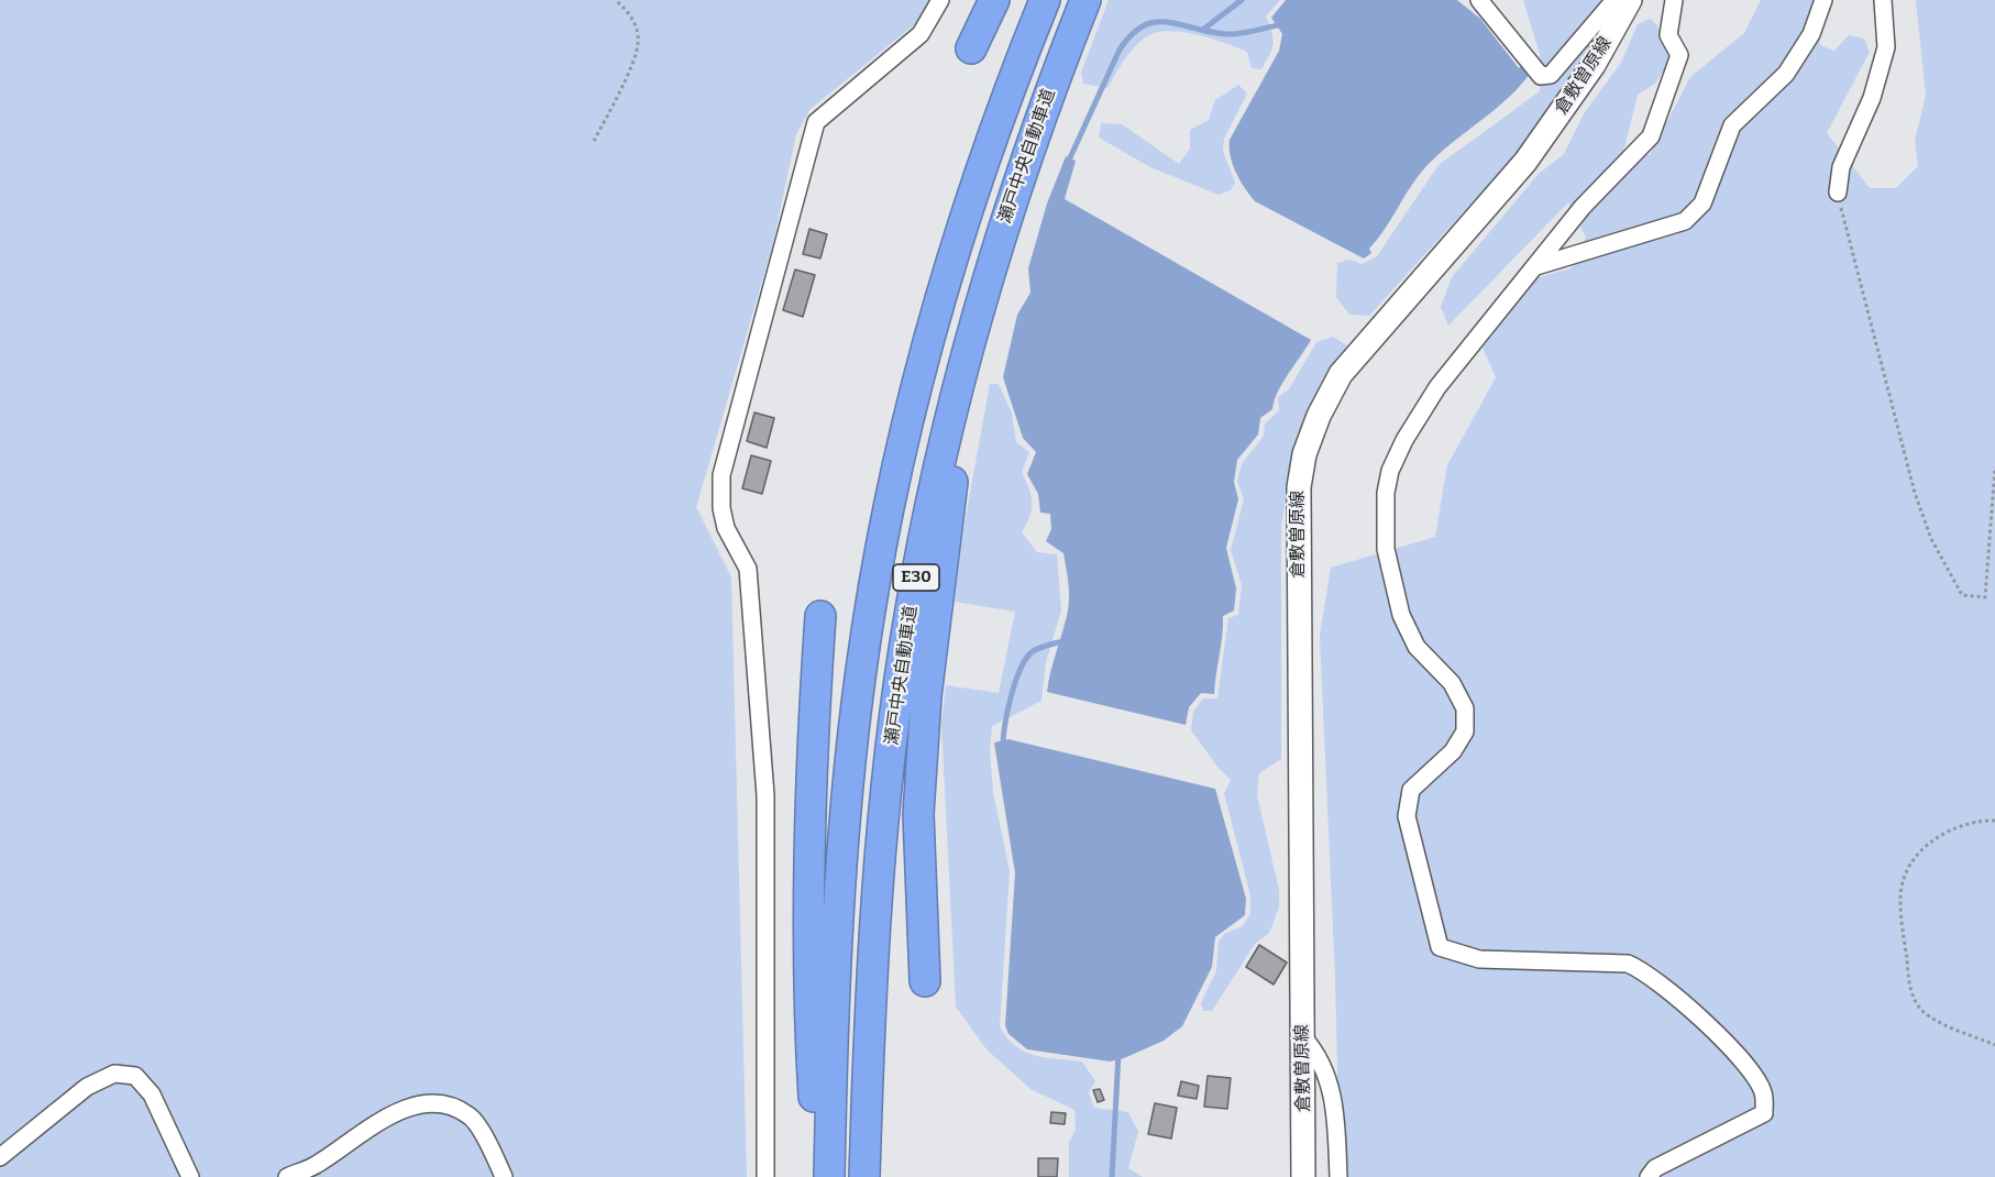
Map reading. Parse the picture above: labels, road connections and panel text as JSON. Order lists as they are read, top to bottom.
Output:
{
  "streets": {
    "highway": ["瀬戸中央自動車道", "E30"],
    "street": ["倉敷曽原線"]
  }
}
